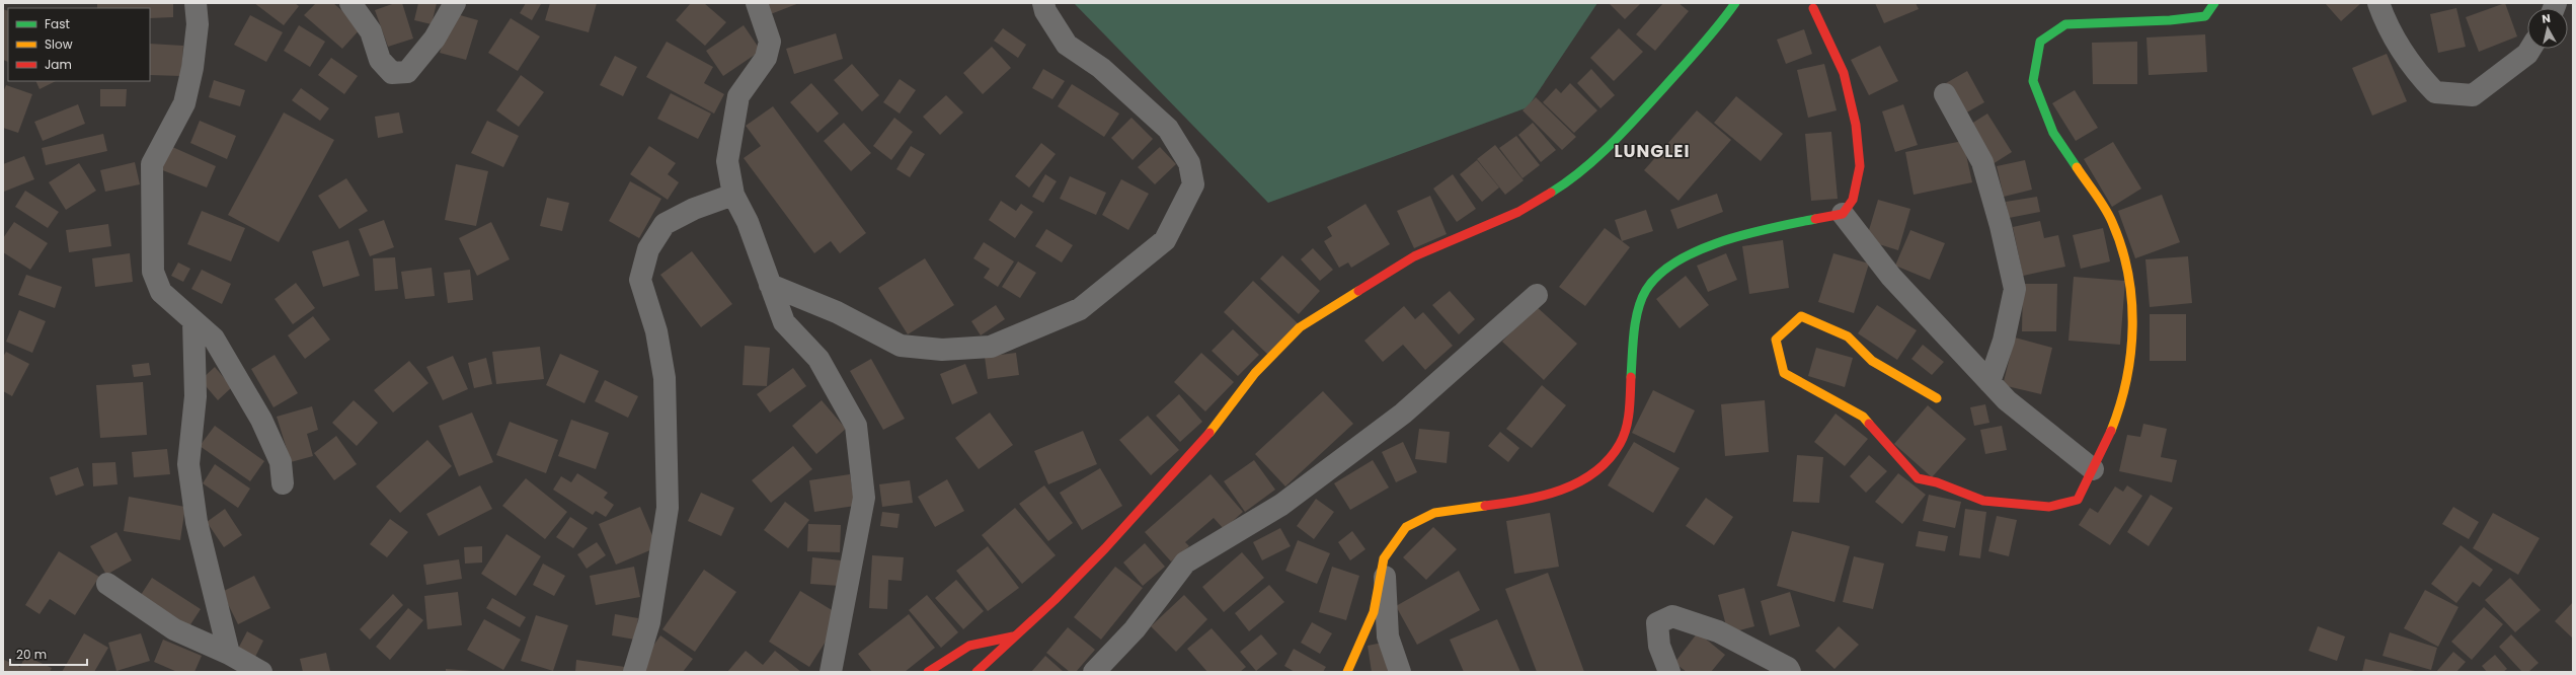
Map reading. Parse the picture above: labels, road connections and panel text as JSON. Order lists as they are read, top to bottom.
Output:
{
  "districts": ["LUNGLEI"],
  "legend": ["Fast", "Slow", "Jam"],
  "scale_bar": "20 m",
  "north": "top"
}
